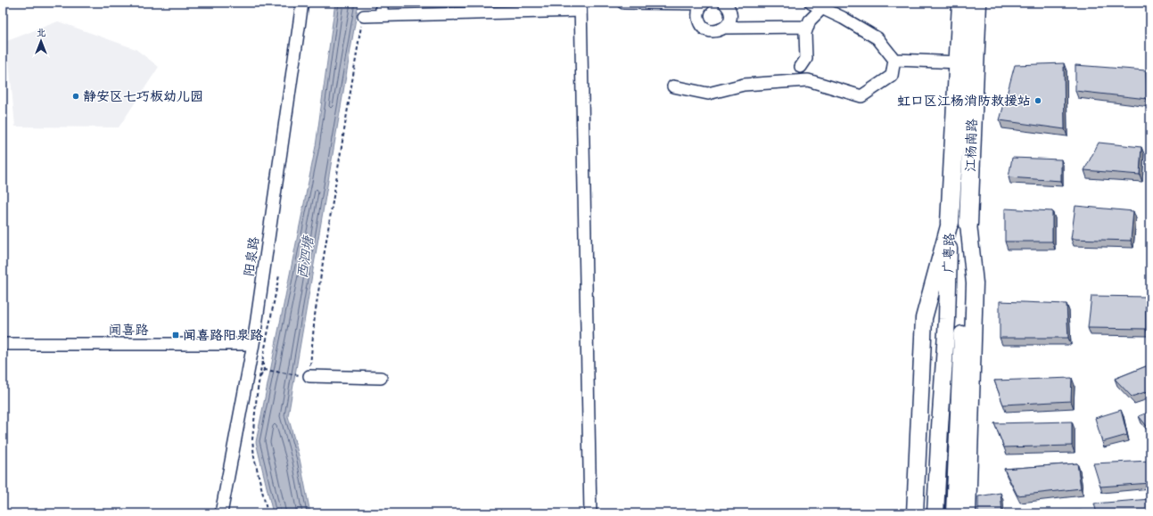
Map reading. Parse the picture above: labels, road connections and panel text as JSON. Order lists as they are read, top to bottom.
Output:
{
  "streets": {
    "main road": ["江杨南路", "广粤路"],
    "street": ["阳泉路", "闻喜路"]
  },
  "crossings": [
    ["江杨南路", "广粤路"],
    ["阳泉路", "闻喜路"]
  ],
  "water": ["西泗塘"],
  "places": {
    "other": ["静安区七巧板幼儿园", "虹口区江杨消防救援站"],
    "transit": ["闻喜路阳泉路"]
  },
  "north": "top"
}
